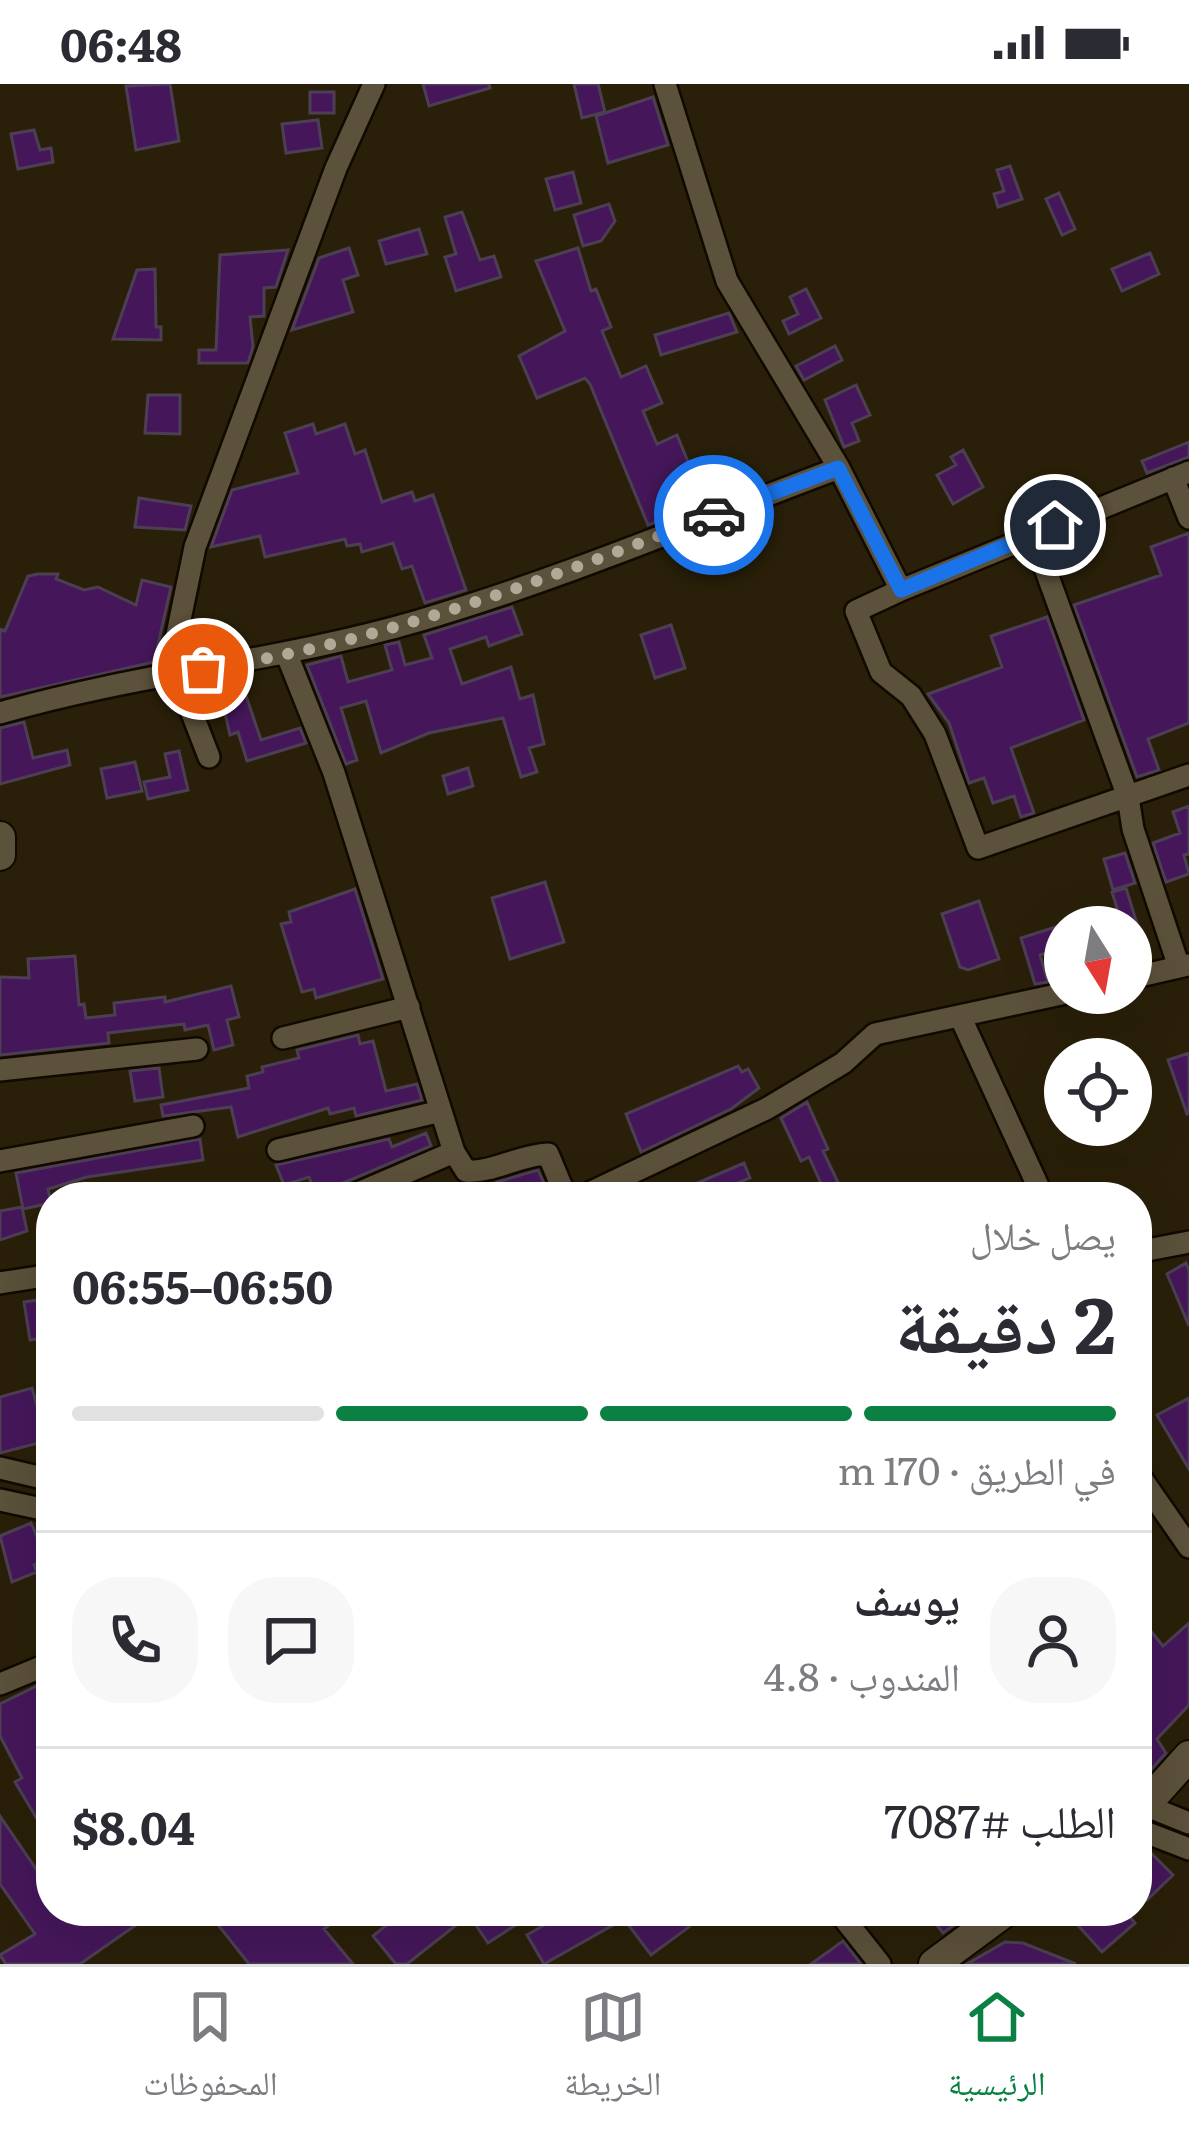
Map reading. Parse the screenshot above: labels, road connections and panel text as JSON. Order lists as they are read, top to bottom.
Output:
{
  "north": "bottom",
  "page": {
    "status": "06:48",
    "heading": ["2 دقيقة", "يصل خلال", "06:50–06:55"],
    "panel": [
      "يوسف",
      "المندوب · 4.8",
      "الطلب #7087",
      "$8.04"
    ],
    "bar": "في الطريق · 170 m",
    "tabs": ["الرئيسية", "الخريطة", "المحفوظات"]
  }
}
